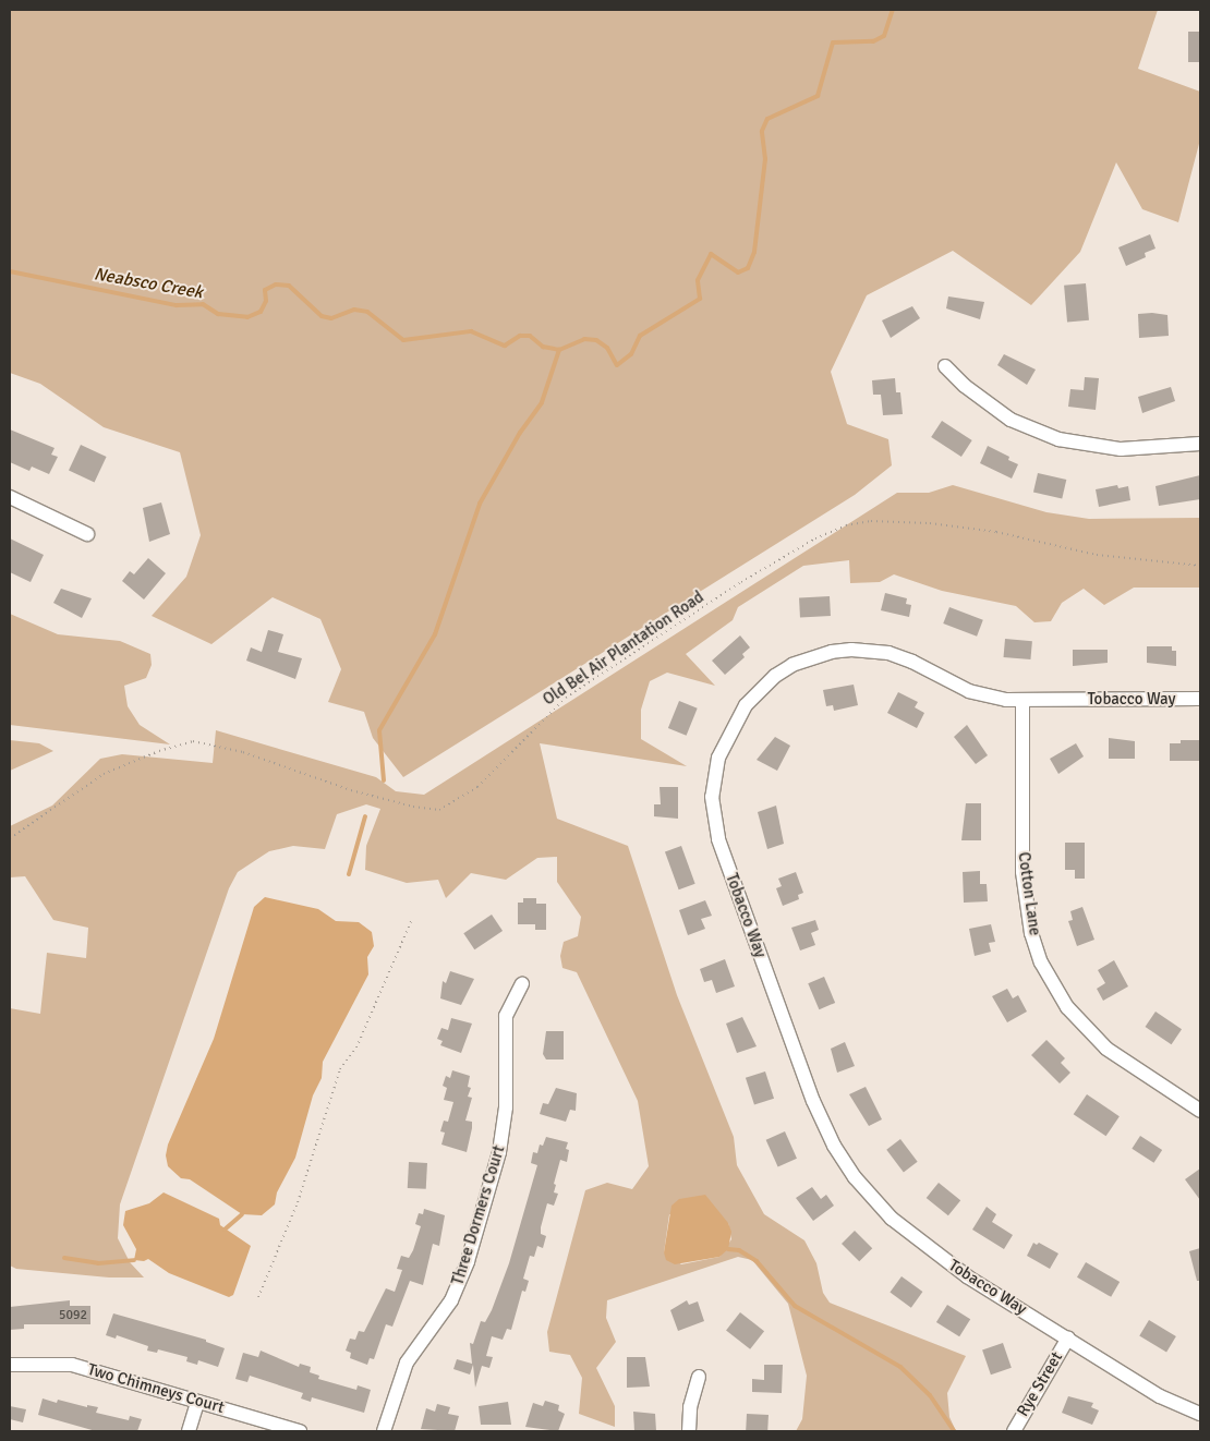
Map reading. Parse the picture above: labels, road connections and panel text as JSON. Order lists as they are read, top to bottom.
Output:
{
  "streets": {
    "street": [
      "Tobacco Way",
      "Cotton Lane",
      "Three Dormers Court",
      "Rye Street",
      "Two Chimneys Court"
    ],
    "path": ["Old Bel Air Plantation Road"]
  },
  "crossings": [
    ["Tobacco Way", "Cotton Lane"],
    ["Tobacco Way", "Rye Street"]
  ],
  "water": ["Neabsco Creek"],
  "house_numbers": ["5092"]
}
